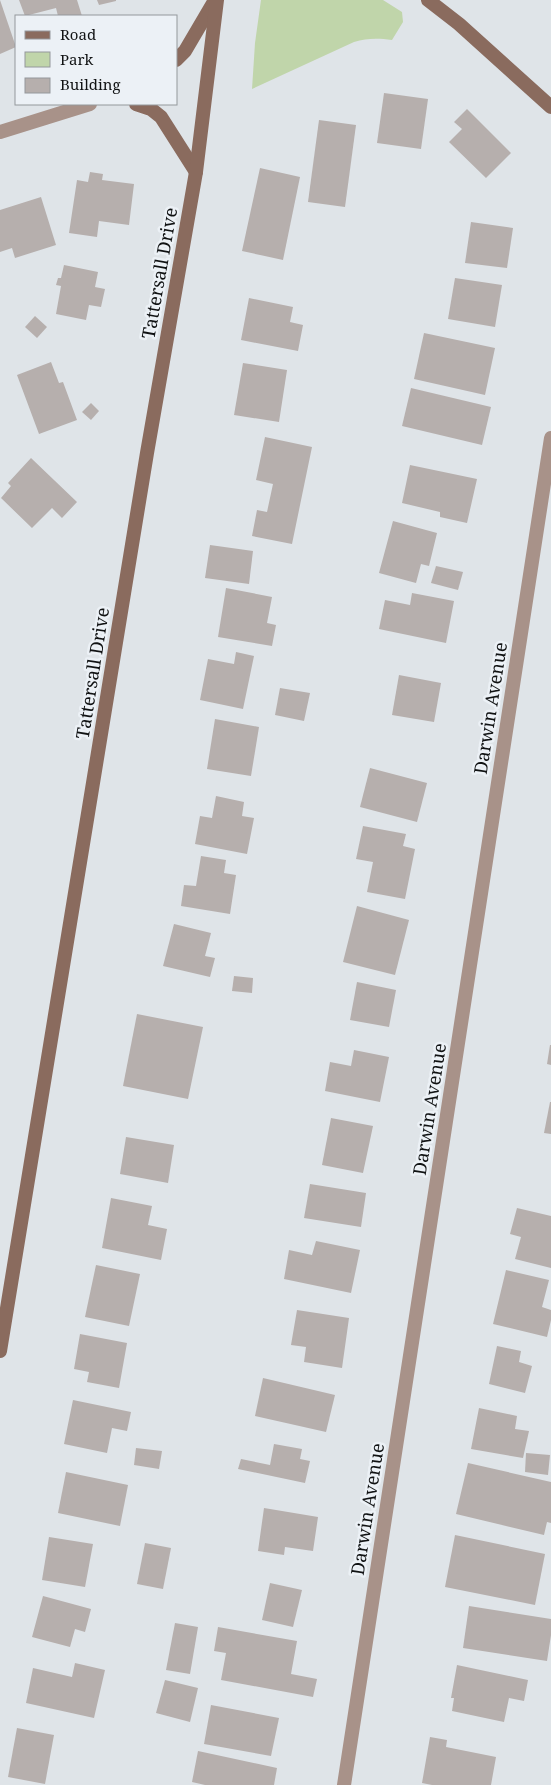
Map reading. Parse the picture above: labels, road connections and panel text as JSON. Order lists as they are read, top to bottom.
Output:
{
  "streets": {
    "main road": ["Tattersall Drive"],
    "street": ["Darwin Avenue"]
  },
  "legend": ["Road", "Park", "Building"]
}
